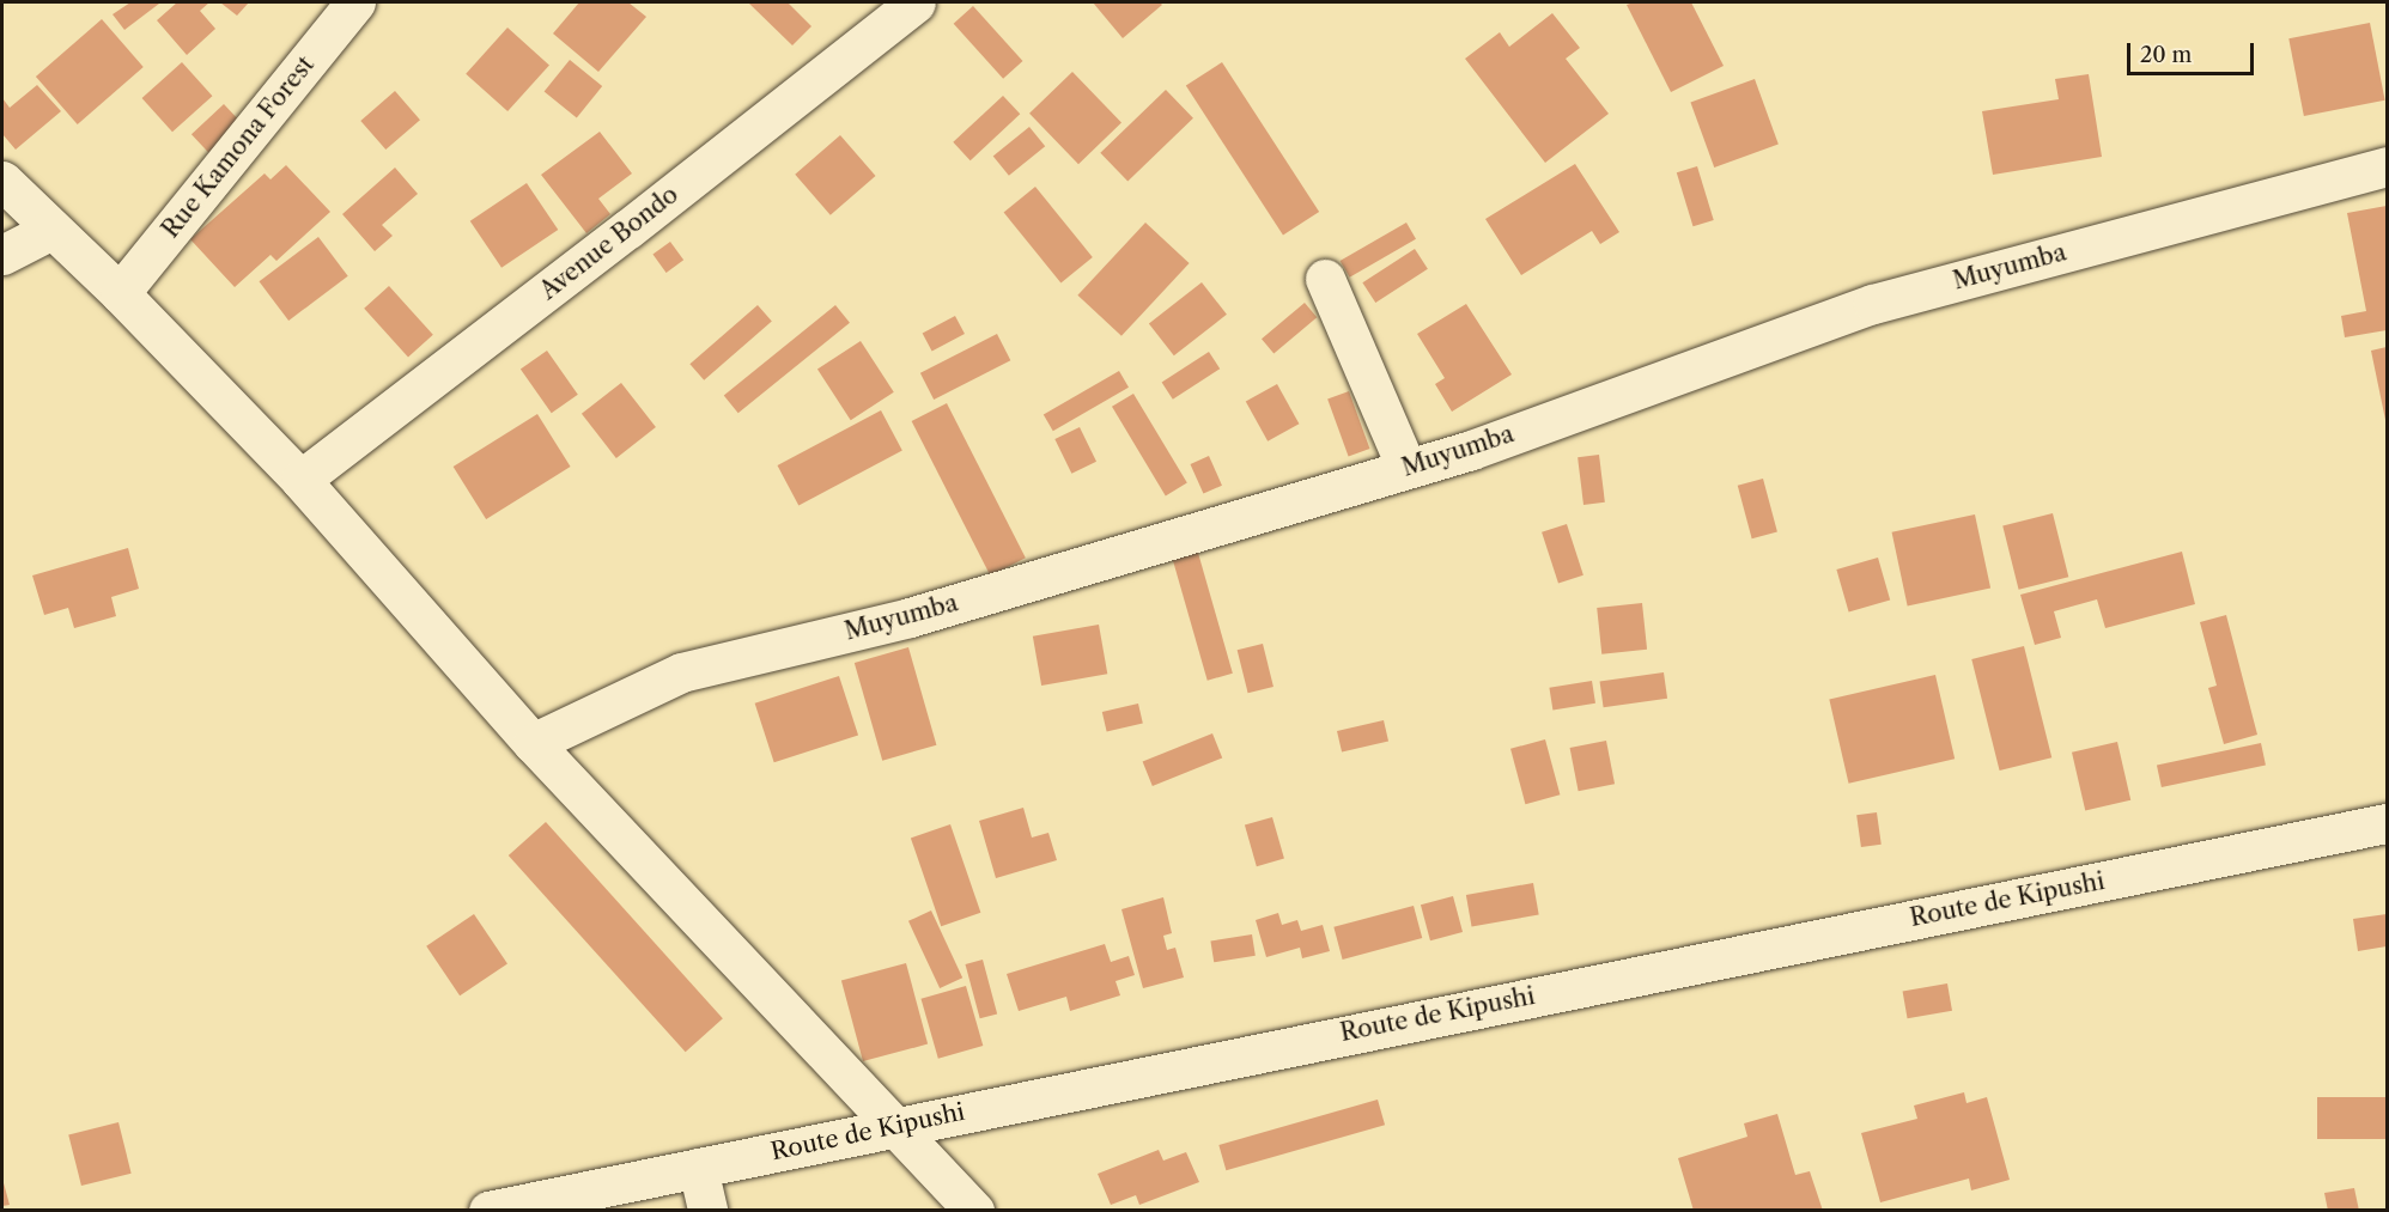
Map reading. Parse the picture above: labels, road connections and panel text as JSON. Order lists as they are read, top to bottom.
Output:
{
  "streets": {
    "street": [
      "Rue Kamona Forest",
      "Avenue Bondo",
      "Muyumba",
      "Route de Kipushi"
    ]
  },
  "scale_bar": "20 m"
}
